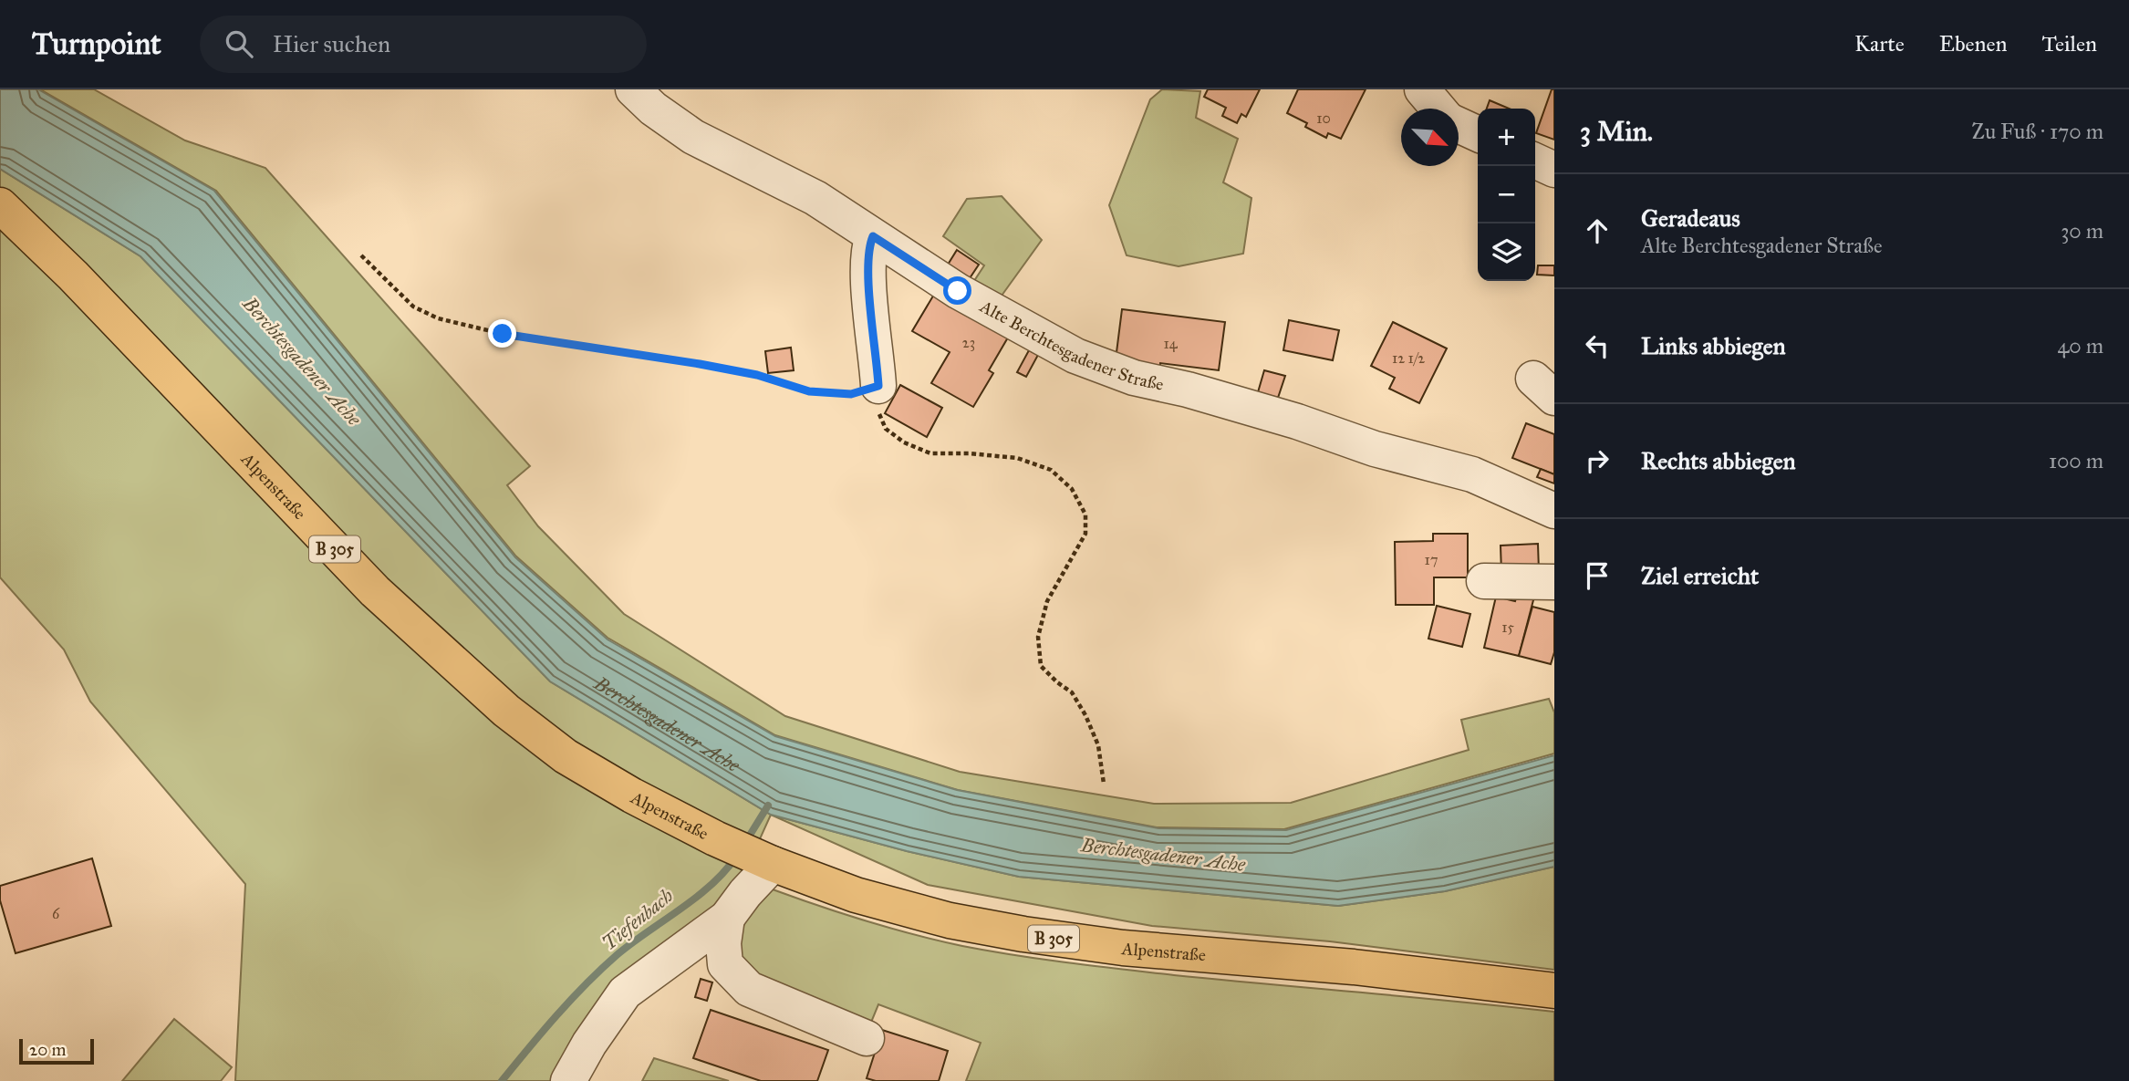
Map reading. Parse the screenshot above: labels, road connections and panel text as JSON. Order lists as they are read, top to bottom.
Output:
{
  "streets": {
    "main road": ["Alpenstraße", "B 305"],
    "street": ["Alte Berchtesgadener Straße"]
  },
  "water": ["Berchtesgadener Ache", "Tiefenbach"],
  "house_numbers": [
    "10",
    "23",
    "14",
    "12 1/2",
    "17",
    "15",
    "6"
  ],
  "scale_bar": "20 m",
  "north": "bottom right",
  "page": {
    "header": "Turnpoint",
    "search": "Hier suchen",
    "nav": ["Karte", "Ebenen", "Teilen"],
    "heading": ["3 Min.", "Zu Fuß · 170 m"],
    "map_buttons": ["+", "−"],
    "list": [
      ["Geradeaus", "Alte Berchtesgadener Straße", "30 m"],
      ["Links abbiegen", "40 m"],
      ["Rechts abbiegen", "100 m"],
      "Ziel erreicht"
    ],
    "scale": "20 m"
  }
}
